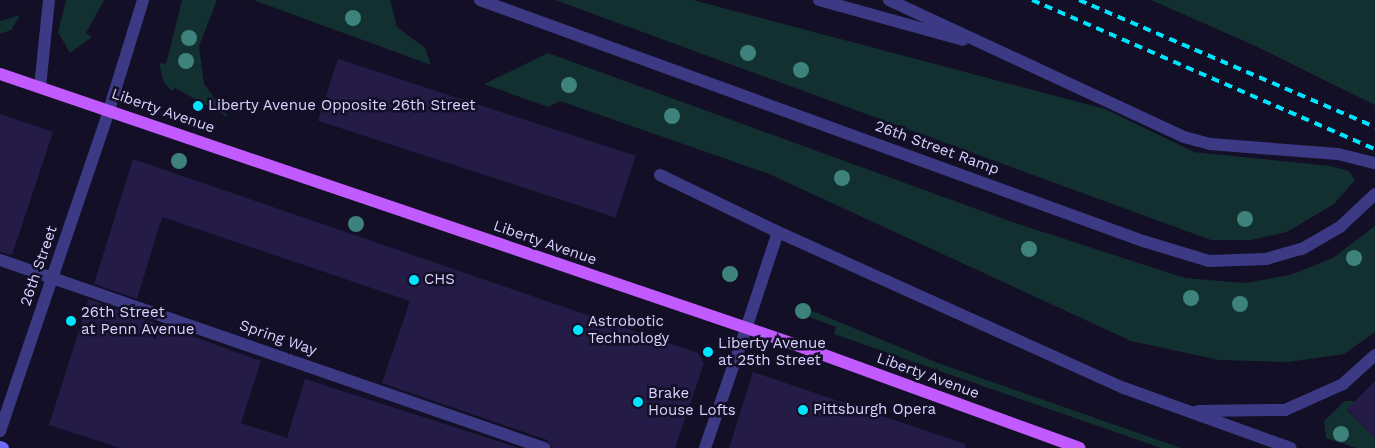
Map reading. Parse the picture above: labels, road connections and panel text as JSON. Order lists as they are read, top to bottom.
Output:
{
  "streets": {
    "main road": ["Liberty Avenue"],
    "street": ["26th Street Ramp", "26th Street", "Spring Way"]
  },
  "crossings": [
    ["Liberty Avenue", "26th Street"],
    ["26th Street", "Spring Way"]
  ],
  "places": [
    "Liberty Avenue Opposite 26th Street",
    "CHS",
    "26th Street at Penn Avenue",
    "Astrobotic Technology",
    "Liberty Avenue at 25th Street",
    "Brake House Lofts",
    "Pittsburgh Opera"
  ]
}
